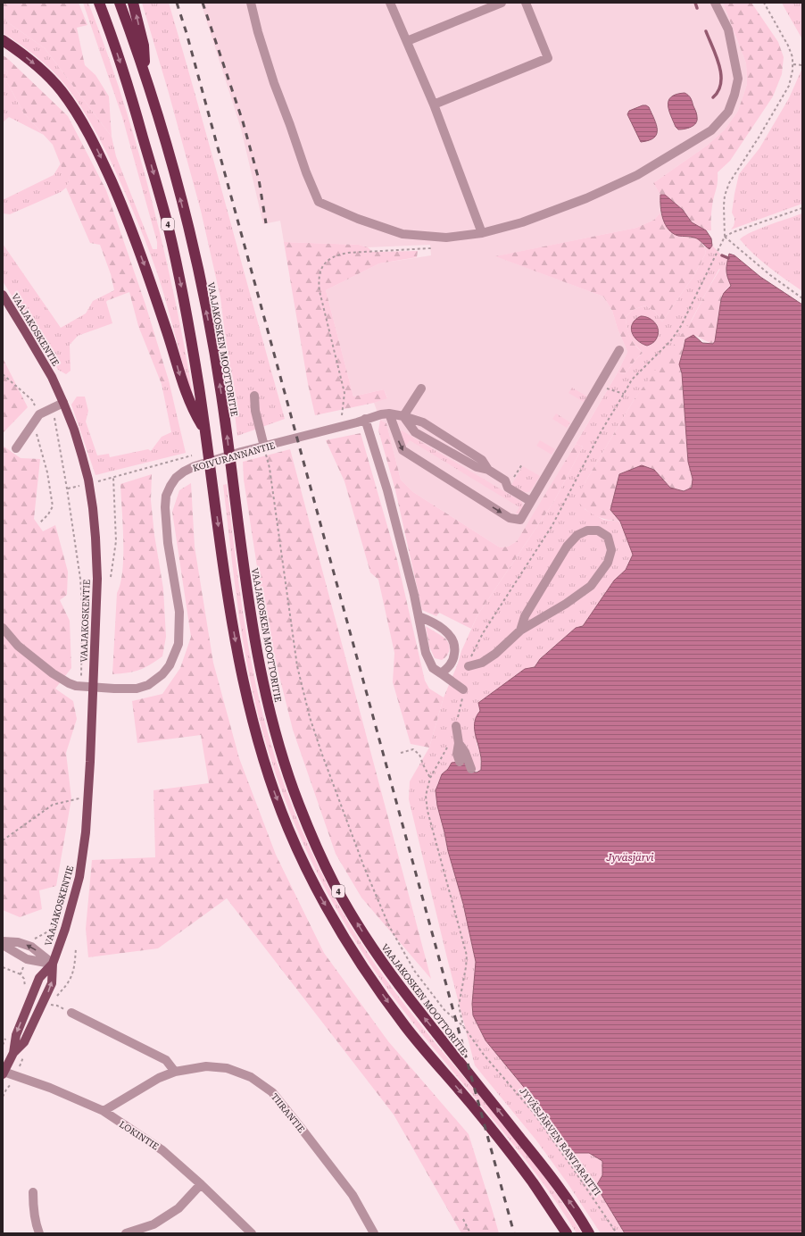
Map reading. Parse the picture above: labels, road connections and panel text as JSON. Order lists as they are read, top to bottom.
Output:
{
  "streets": {
    "highway": ["4", "VAAJAKOSKEN MOOTTORITIE"],
    "main road": ["VAAJAKOSKENTIE"],
    "street": ["KOIVURANNANTIE", "TIIRANTIE", "LOKINTIE"],
    "path": ["JYVÄSJÄRVEN RANTARAITTI"]
  },
  "crossings": [
    ["VAAJAKOSKENTIE", "KOIVURANNANTIE"],
    ["VAAJAKOSKENTIE", "LOKINTIE"],
    ["TIIRANTIE", "LOKINTIE"]
  ],
  "water": ["Jyväsjärvi"]
}
